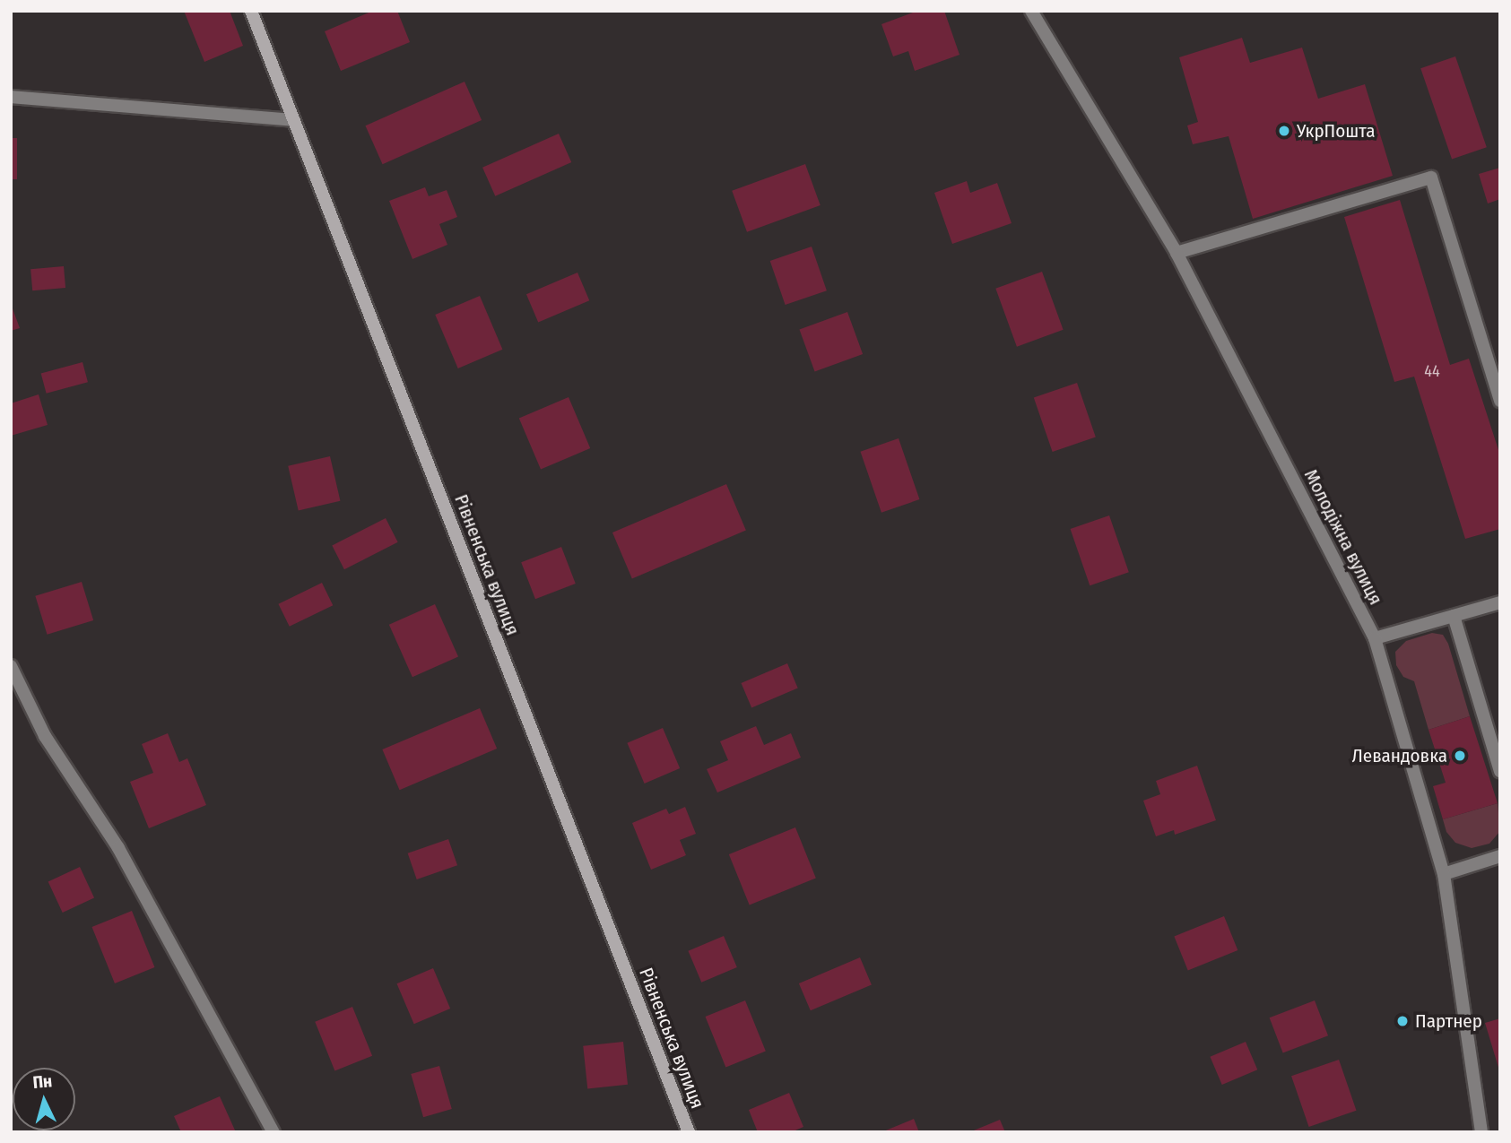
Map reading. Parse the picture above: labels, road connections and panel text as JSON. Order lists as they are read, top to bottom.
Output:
{
  "streets": {
    "main road": ["Рівненська вулиця"],
    "street": ["Молодіжна вулиця"]
  },
  "places": ["УкрПошта", "Левандовка", "Партнер"],
  "house_numbers": ["44"],
  "north": "top"
}
